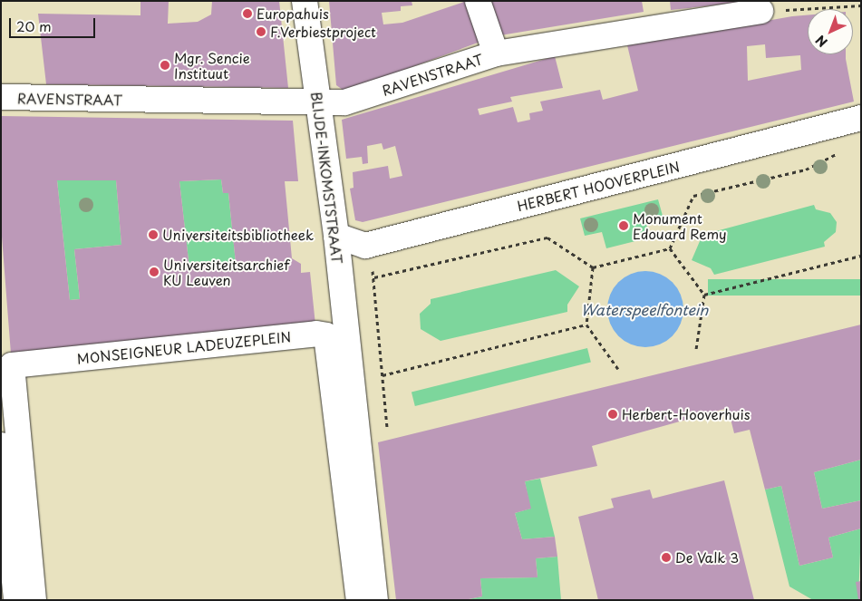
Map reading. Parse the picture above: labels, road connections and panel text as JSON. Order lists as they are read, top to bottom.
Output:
{
  "streets": {
    "street": [
      "RAVENSTRAAT",
      "BLIJDE-INKOMSTSTRAAT",
      "HERBERT HOOVERPLEIN",
      "MONSEIGNEUR LADEUZEPLEIN"
    ]
  },
  "crossings": [
    ["RAVENSTRAAT", "BLIJDE-INKOMSTSTRAAT"],
    ["BLIJDE-INKOMSTSTRAAT", "HERBERT HOOVERPLEIN"]
  ],
  "water": ["Waterspeelfontein"],
  "places": [
    "Europahuis",
    "F.Verbiestproject",
    "Mgr. Sencie Instituut",
    "Monument Edouard Remy",
    "Universiteitsbibliotheek",
    "Universiteitsarchief KU Leuven",
    "Herbert-Hooverhuis",
    "De Valk 3"
  ],
  "scale_bar": "20 m",
  "north": "bottom left"
}
